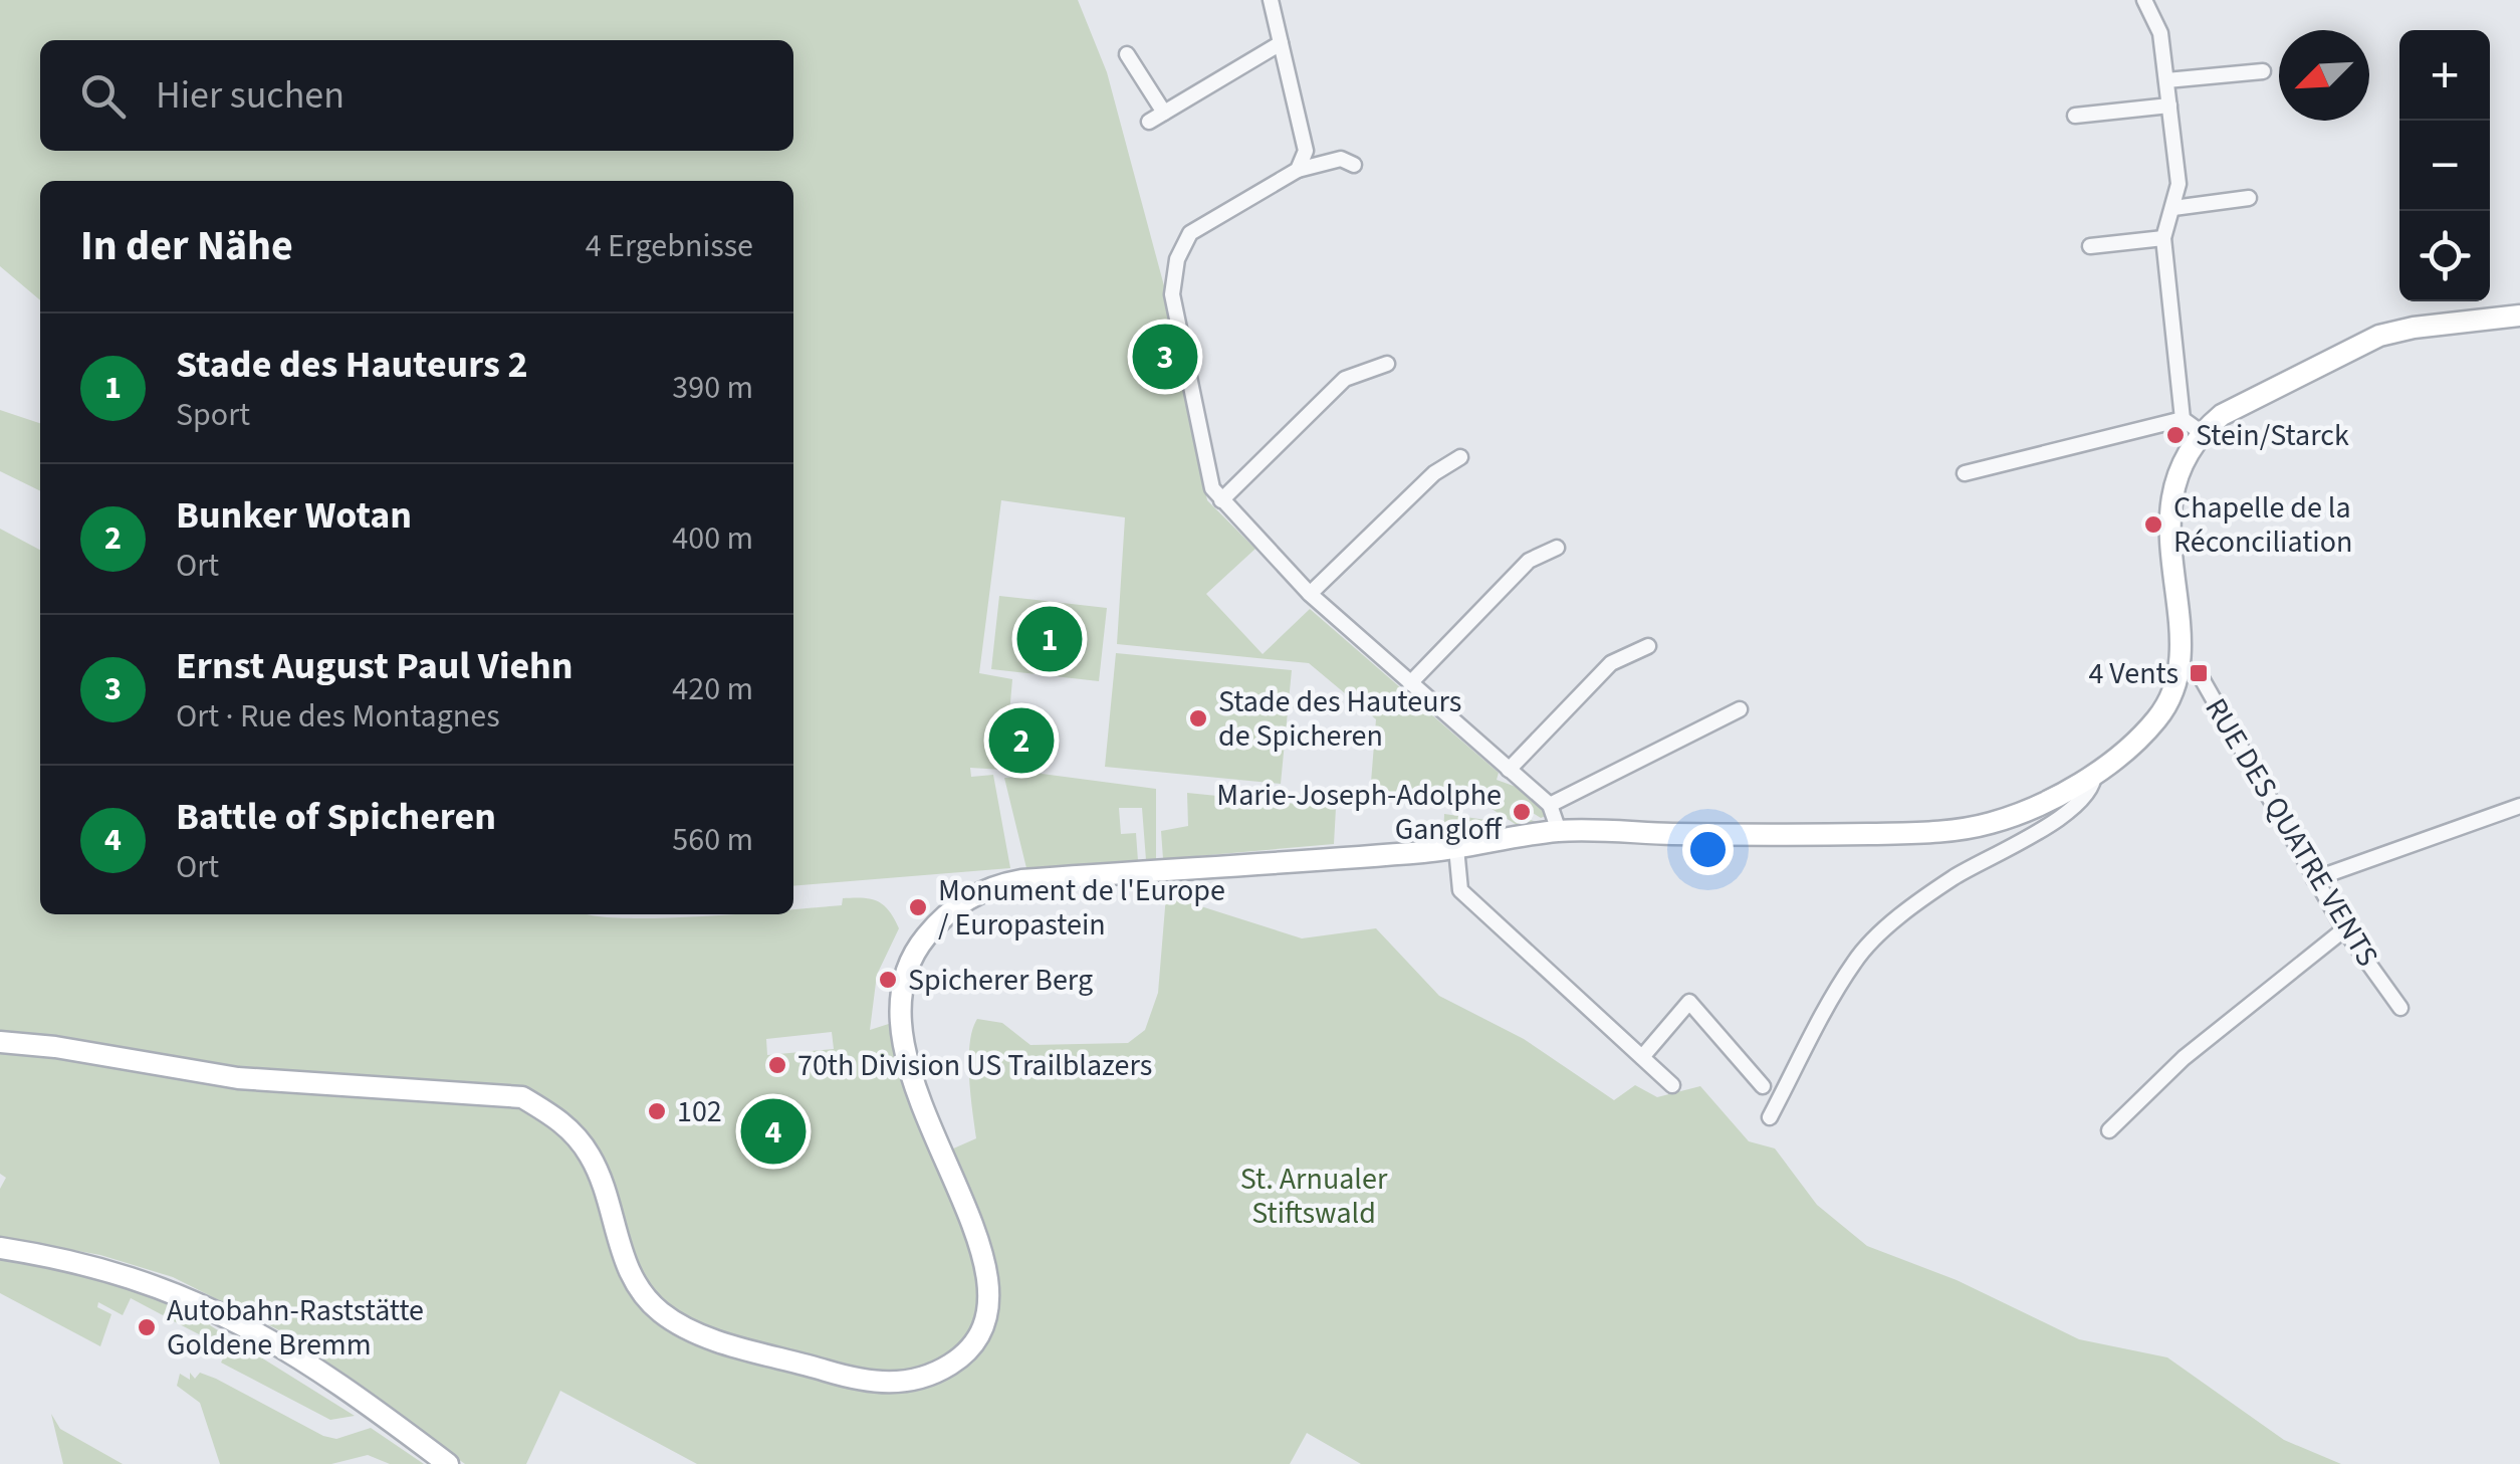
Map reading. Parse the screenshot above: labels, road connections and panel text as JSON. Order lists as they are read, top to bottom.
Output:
{
  "streets": {
    "street": ["RUE DES QUATRE VENTS"]
  },
  "parks": ["St. Arnualer Stiftswald"],
  "places": {
    "other": [
      "Stein/Starck",
      "Chapelle de la Réconciliation",
      "Stade des Hauteurs de Spicheren",
      "Marie-Joseph-Adolphe Gangloff",
      "Monument de l'Europe / Europastein",
      "Spicherer Berg",
      "70th Division US Trailblazers",
      "102",
      "Autobahn-Raststätte Goldene Bremm"
    ],
    "transit": ["4 Vents"]
  },
  "north": "bottom left",
  "page": {
    "map_buttons": ["+", "−"],
    "search": "Hier suchen",
    "heading": ["In der Nähe", "4 Ergebnisse"],
    "list": [
      {
        "mark": "1",
        "name": "Stade des Hauteurs 2",
        "note": "Sport",
        "value": "390 m"
      },
      {
        "mark": "2",
        "name": "Bunker Wotan",
        "note": "Ort",
        "value": "400 m"
      },
      {
        "mark": "3",
        "name": "Ernst August Paul Viehn",
        "note": "Ort · Rue des Montagnes",
        "value": "420 m"
      },
      {
        "mark": "4",
        "name": "Battle of Spicheren",
        "note": "Ort",
        "value": "560 m"
      }
    ],
    "pins": [
      "3",
      "1",
      "2",
      "4"
    ]
  }
}
